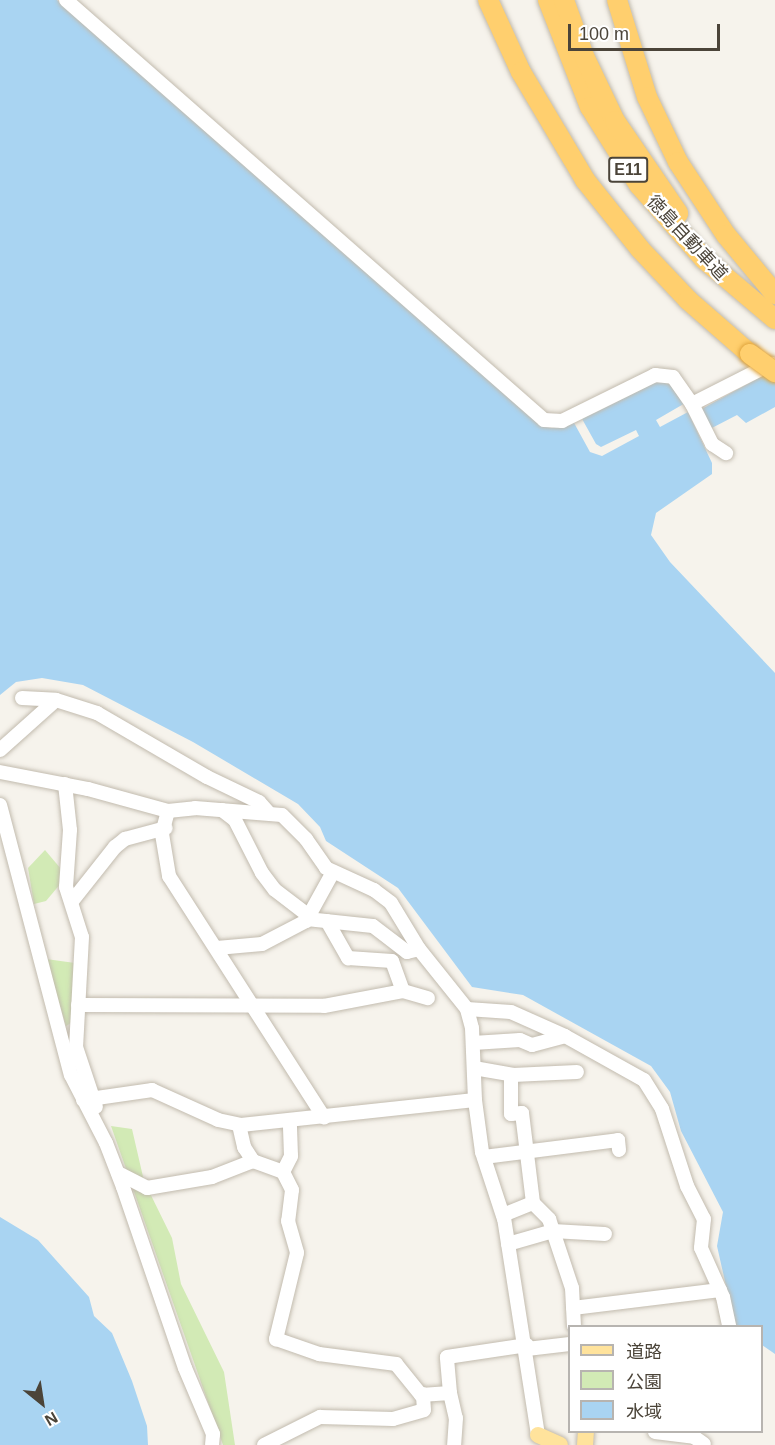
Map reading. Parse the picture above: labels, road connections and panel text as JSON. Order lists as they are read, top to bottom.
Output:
{
  "streets": {
    "highway": ["E11", "徳島自動車道"]
  },
  "legend": ["道路", "公園", "水域"],
  "scale_bar": "100 m",
  "north": "bottom right"
}
